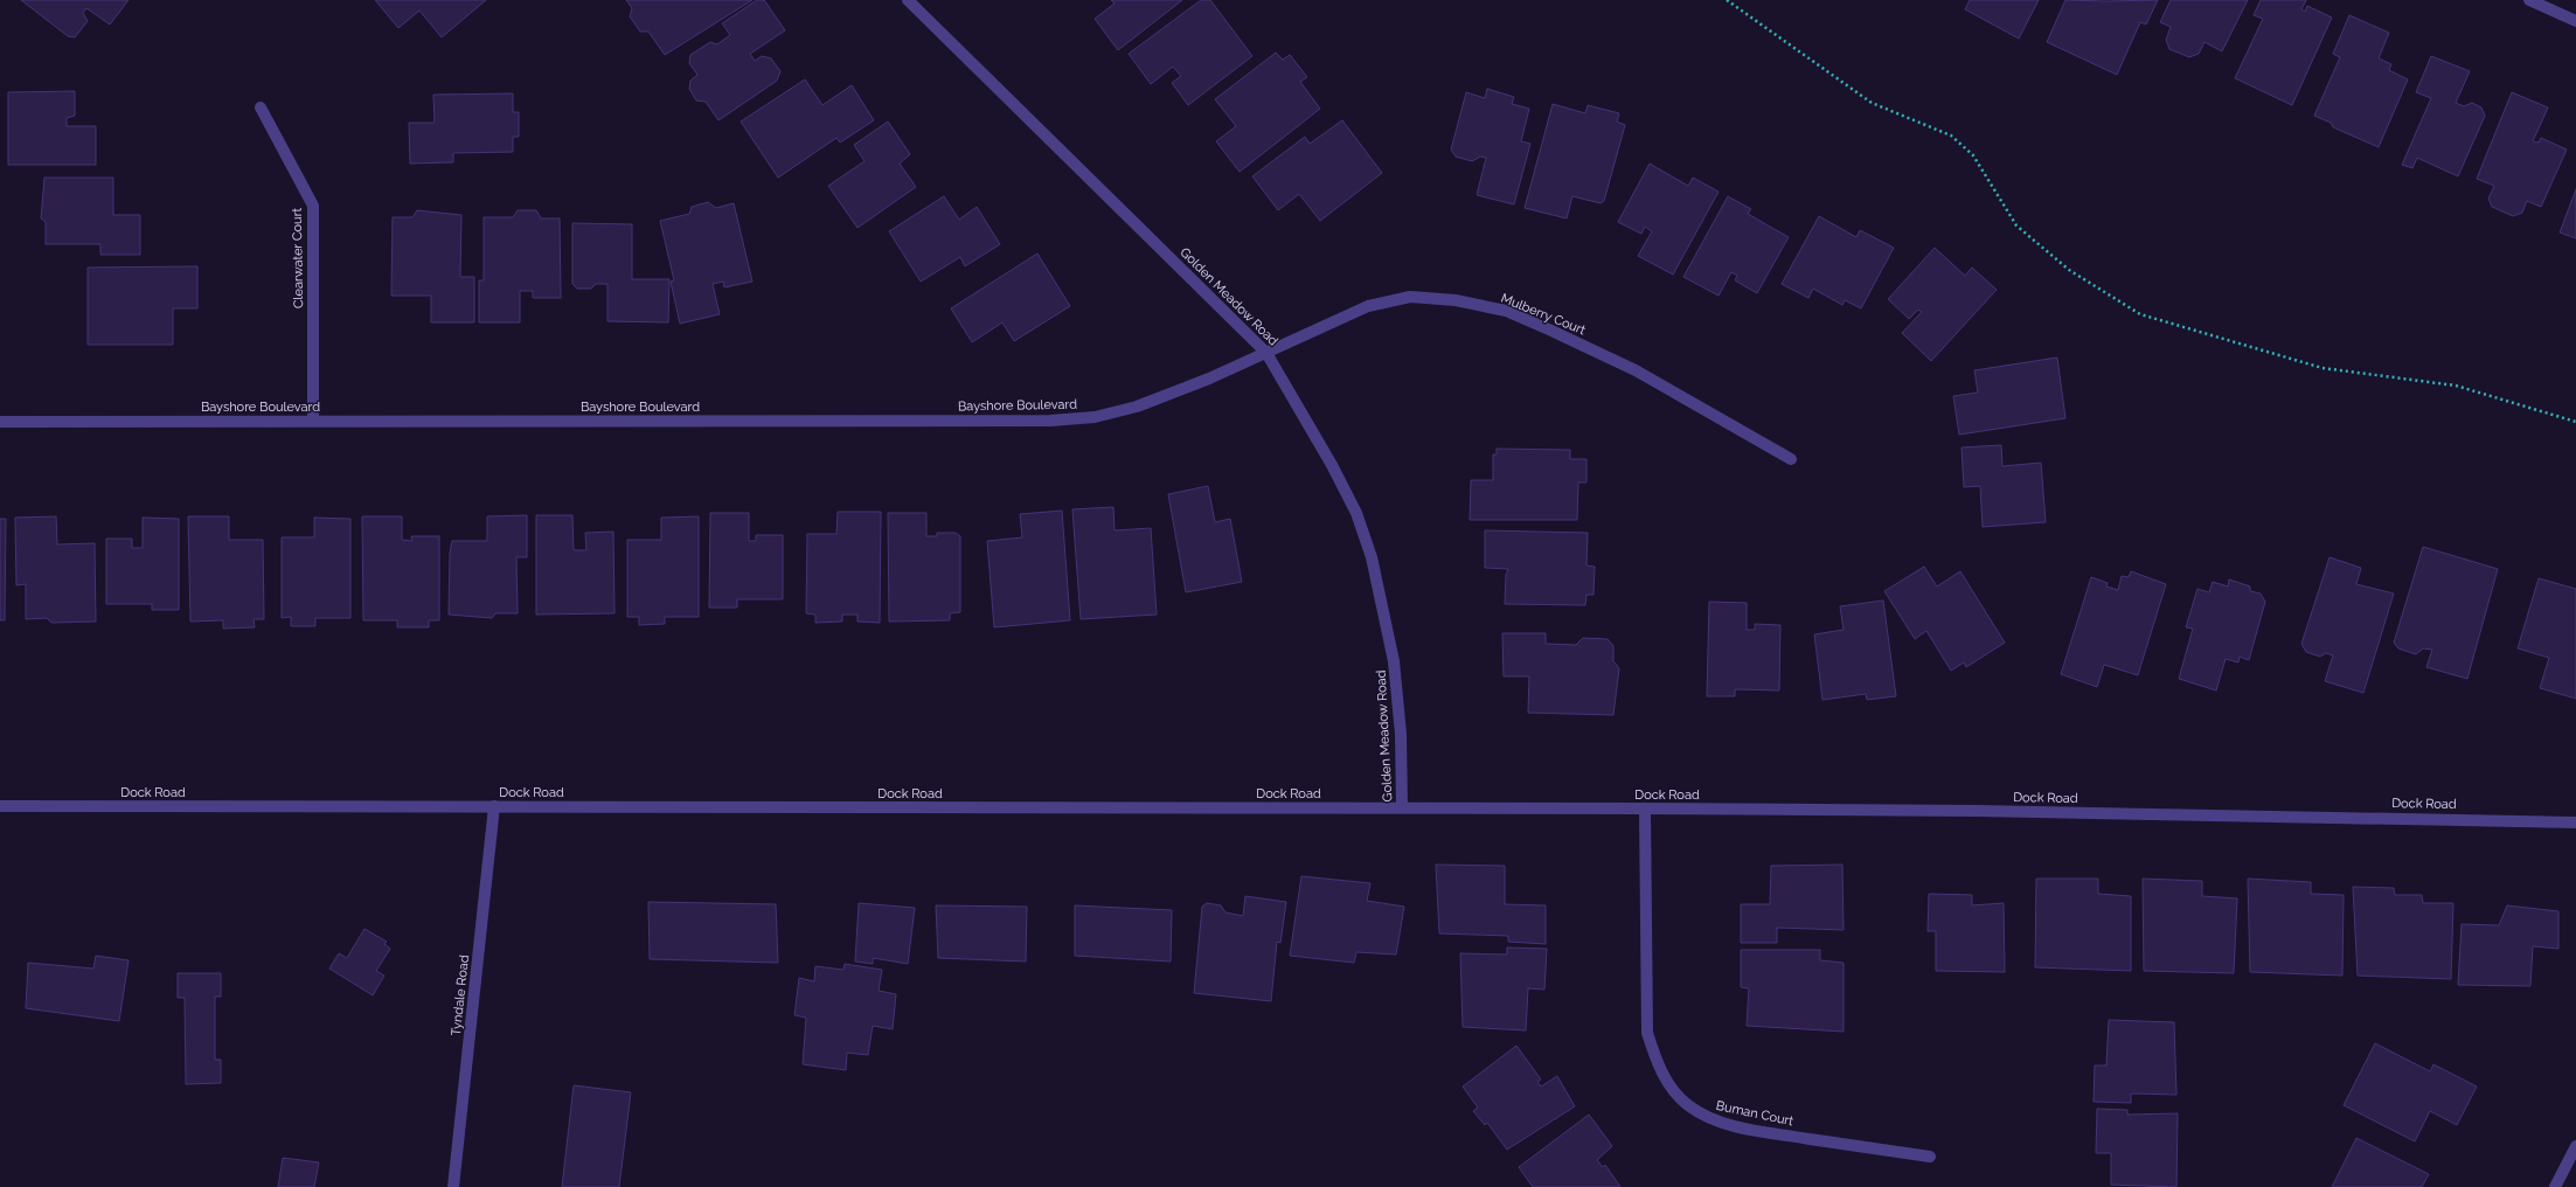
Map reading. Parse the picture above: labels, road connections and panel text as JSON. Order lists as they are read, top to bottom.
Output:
{
  "streets": {
    "street": [
      "Clearwater Court",
      "Golden Meadow Road",
      "Mulberry Court",
      "Bayshore Boulevard",
      "Dock Road",
      "Tyndale Road",
      "Buman Court"
    ]
  },
  "crossings": [
    ["Clearwater Court", "Bayshore Boulevard"],
    ["Golden Meadow Road", "Mulberry Court"],
    ["Golden Meadow Road", "Bayshore Boulevard"],
    ["Golden Meadow Road", "Dock Road"],
    ["Mulberry Court", "Bayshore Boulevard"],
    ["Dock Road", "Tyndale Road"],
    ["Dock Road", "Buman Court"]
  ]
}
